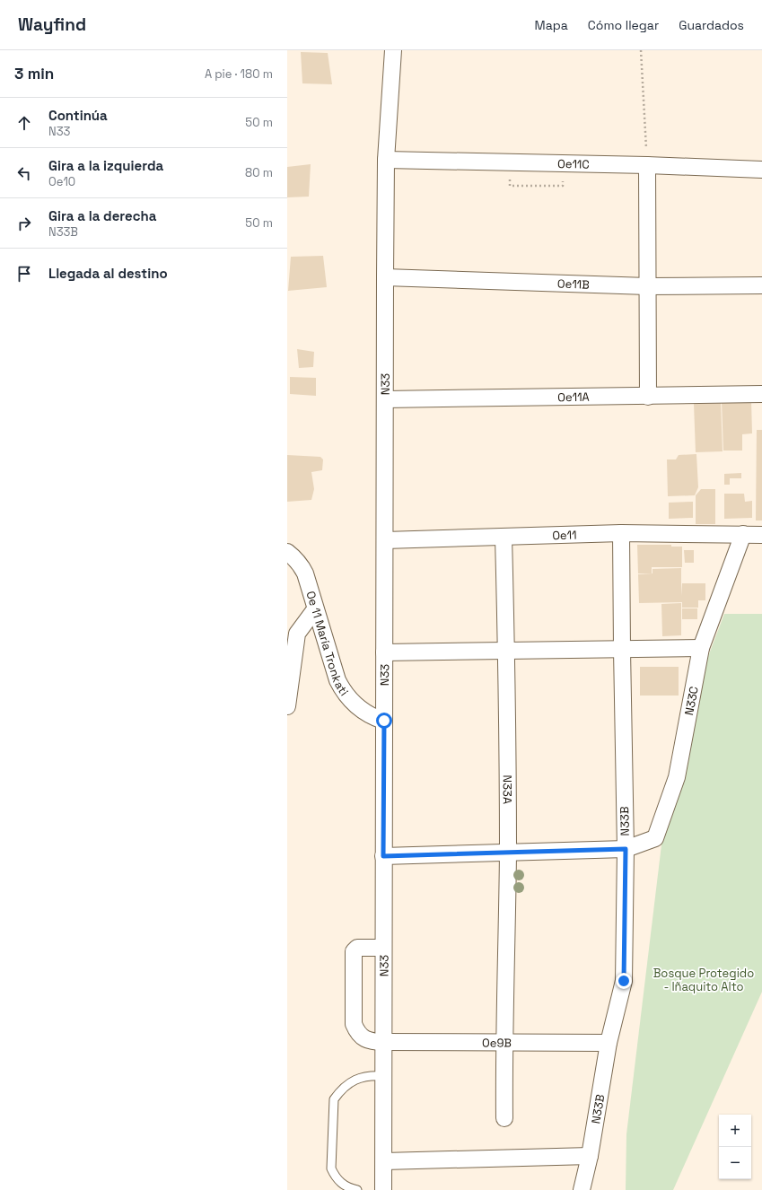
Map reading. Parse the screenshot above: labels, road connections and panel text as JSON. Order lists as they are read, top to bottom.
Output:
{
  "streets": {
    "street": [
      "Oe11C",
      "Oe11B",
      "N33",
      "Oe11A",
      "Oe11",
      "Oe 11 María Tronkati",
      "N33C",
      "N33A",
      "N33B",
      "Oe9B"
    ]
  },
  "crossings": [
    ["Oe11C", "N33"],
    ["Oe11B", "N33"],
    ["N33", "Oe11A"],
    ["N33", "Oe11"],
    ["N33", "Oe 11 María Tronkati"],
    ["N33", "Oe9B"],
    ["Oe11", "N33C"],
    ["Oe11", "N33A"],
    ["Oe11", "N33B"],
    ["N33C", "N33B"],
    ["N33A", "Oe9B"],
    ["N33B", "Oe9B"]
  ],
  "parks": ["Bosque Protegido - Iñaquito Alto"],
  "page": {
    "header": "Wayfind",
    "nav": ["Mapa", "Cómo llegar", "Guardados"],
    "heading": ["3 min", "A pie · 180 m"],
    "list": [
      ["Continúa", "N33", "50 m"],
      ["Gira a la izquierda", "Oe10", "80 m"],
      ["Gira a la derecha", "N33B", "50 m"],
      "Llegada al destino"
    ],
    "map_buttons": ["+", "−"]
  }
}
